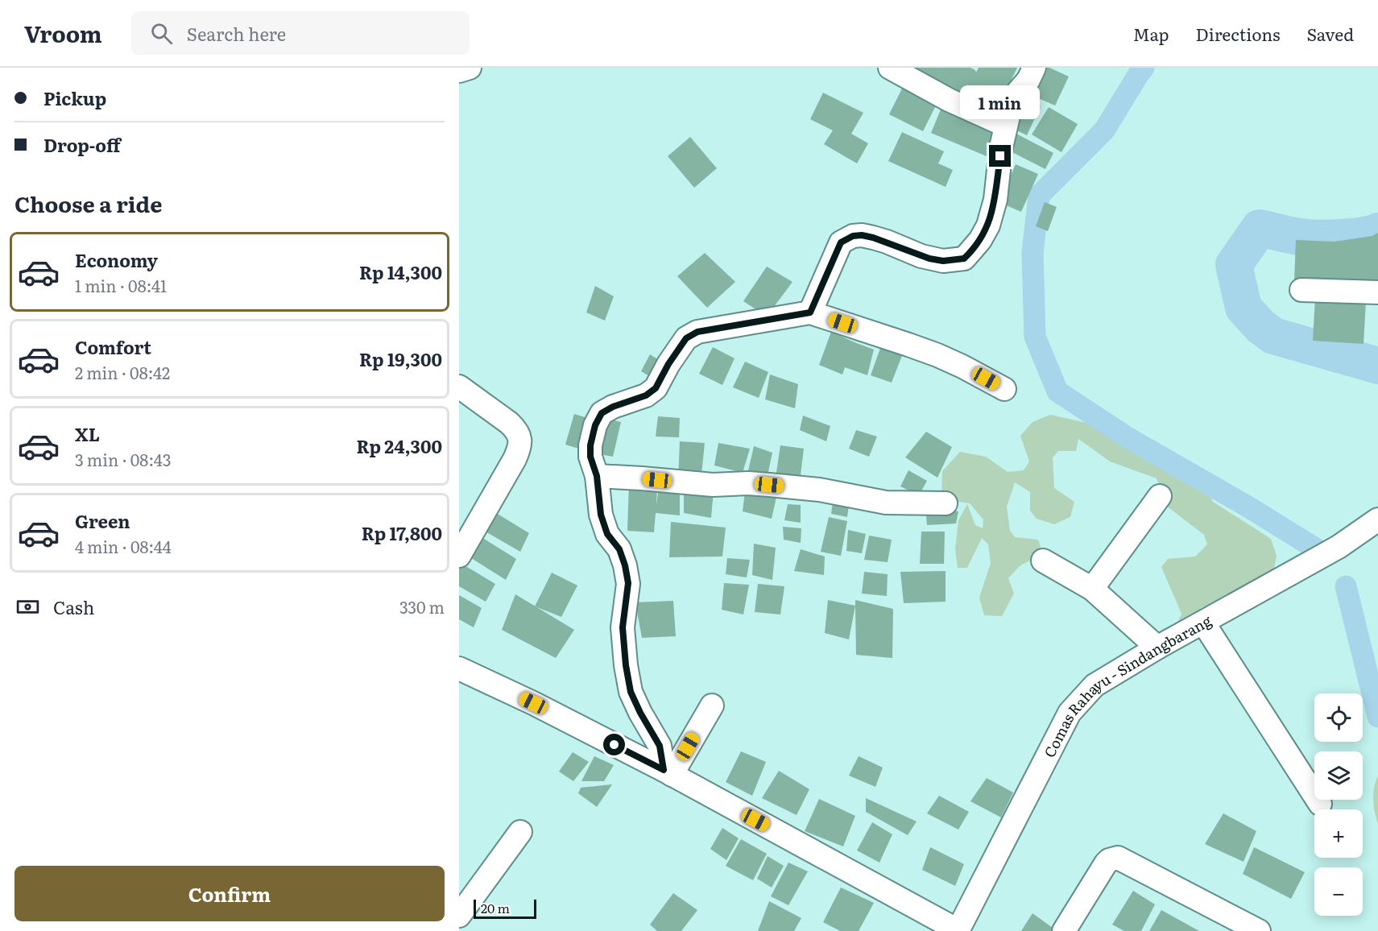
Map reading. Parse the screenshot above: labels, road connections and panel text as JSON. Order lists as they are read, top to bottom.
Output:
{
  "streets": {
    "street": ["Comas Rahayu - Sindangbarang"]
  },
  "scale_bar": "20 m",
  "page": {
    "header": "Vroom",
    "search": "Search here",
    "nav": ["Map", "Directions", "Saved"],
    "banner": ["Pickup", "Drop-off"],
    "bubble": "1 min",
    "heading": "Choose a ride",
    "list": [
      {
        "name": "Economy",
        "note": "1 min · 08:41",
        "value": "Rp 14,300"
      },
      {
        "name": "Comfort",
        "note": "2 min · 08:42",
        "value": "Rp 19,300"
      },
      {
        "name": "XL",
        "note": "3 min · 08:43",
        "value": "Rp 24,300"
      },
      {
        "name": "Green",
        "note": "4 min · 08:44",
        "value": "Rp 17,800"
      }
    ],
    "pay": ["Cash", "330 m"],
    "map_buttons": ["+", "−"],
    "buttons": "Confirm",
    "scale": "20 m"
  }
}
